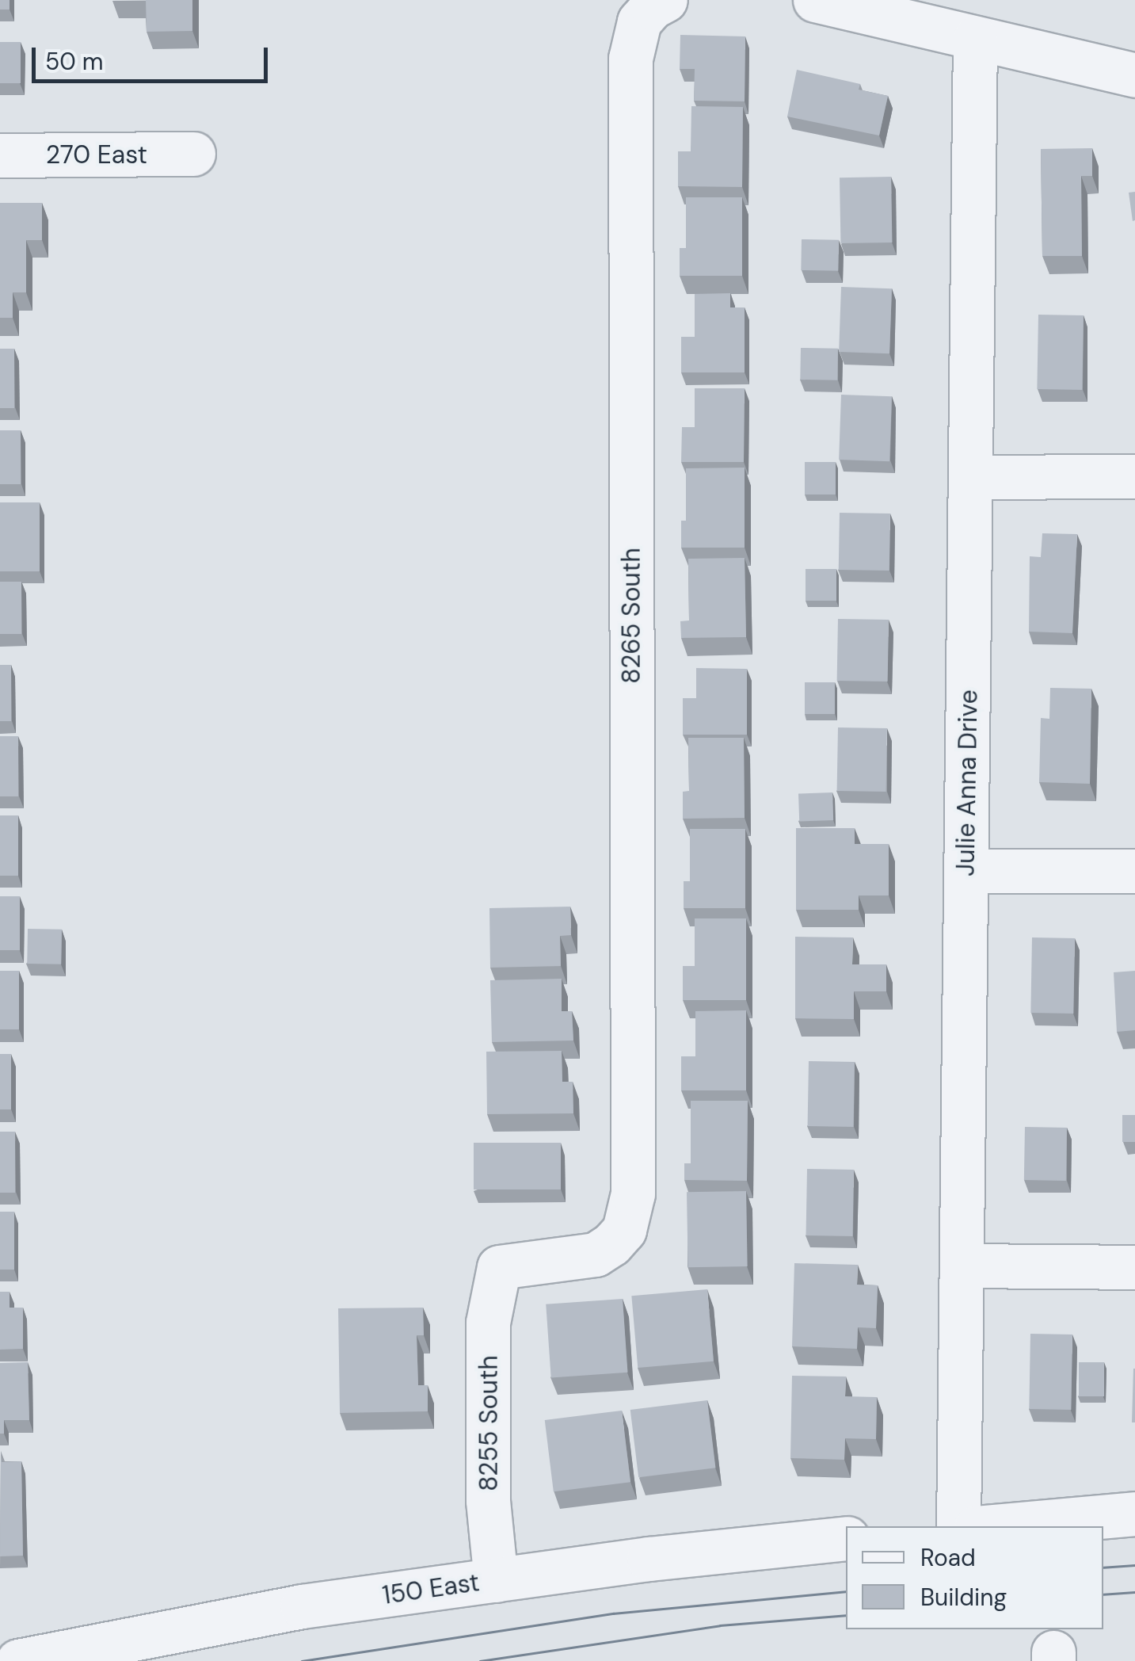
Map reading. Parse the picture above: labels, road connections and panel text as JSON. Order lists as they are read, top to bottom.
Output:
{
  "streets": {
    "street": [
      "270 East",
      "8265 South",
      "Julie Anna Drive",
      "8255 South",
      "150 East"
    ]
  },
  "crossings": [
    ["8265 South", "8255 South"],
    ["8255 South", "150 East"]
  ],
  "legend": ["Road", "Building"],
  "scale_bar": "50 m"
}
